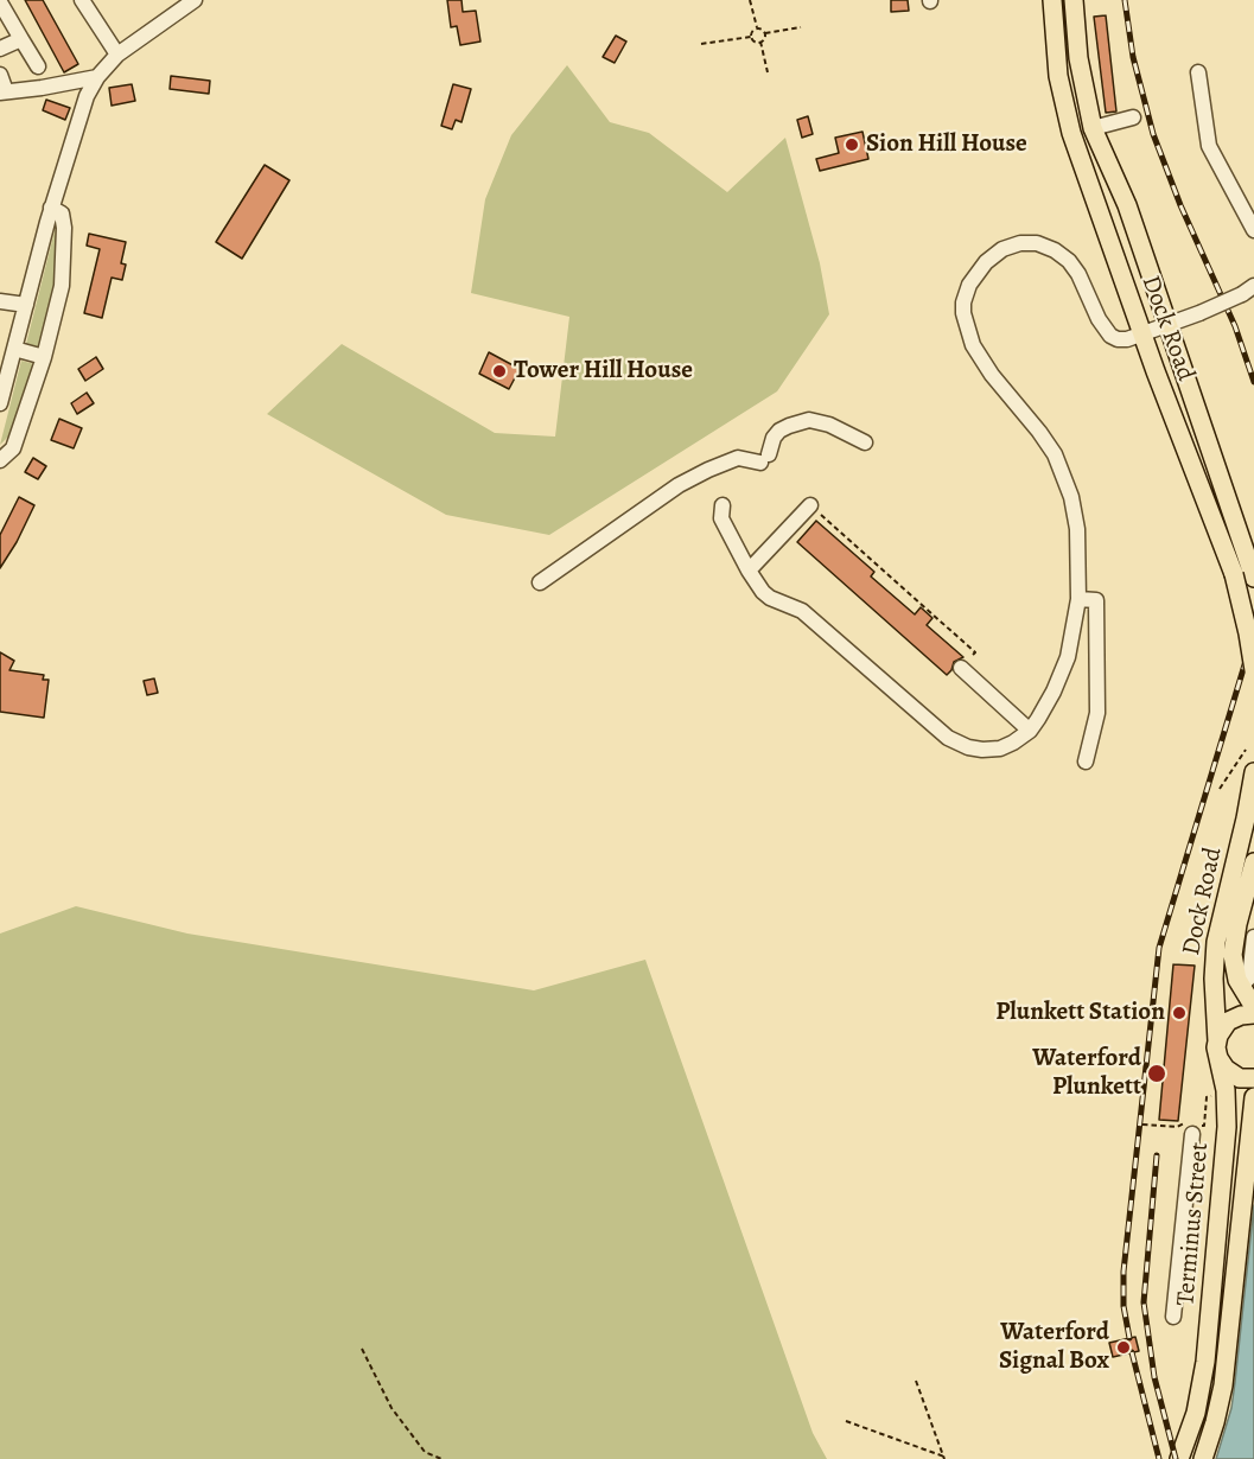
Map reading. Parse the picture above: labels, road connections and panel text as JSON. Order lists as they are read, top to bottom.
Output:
{
  "streets": {
    "main road": ["Dock Road", "Terminus Street"]
  },
  "crossings": [
    ["Dock Road", "Terminus Street"]
  ],
  "places": [
    "Sion Hill House",
    "Tower Hill House",
    "Plunkett Station",
    "Waterford Plunkett",
    "Waterford Signal Box"
  ]
}
